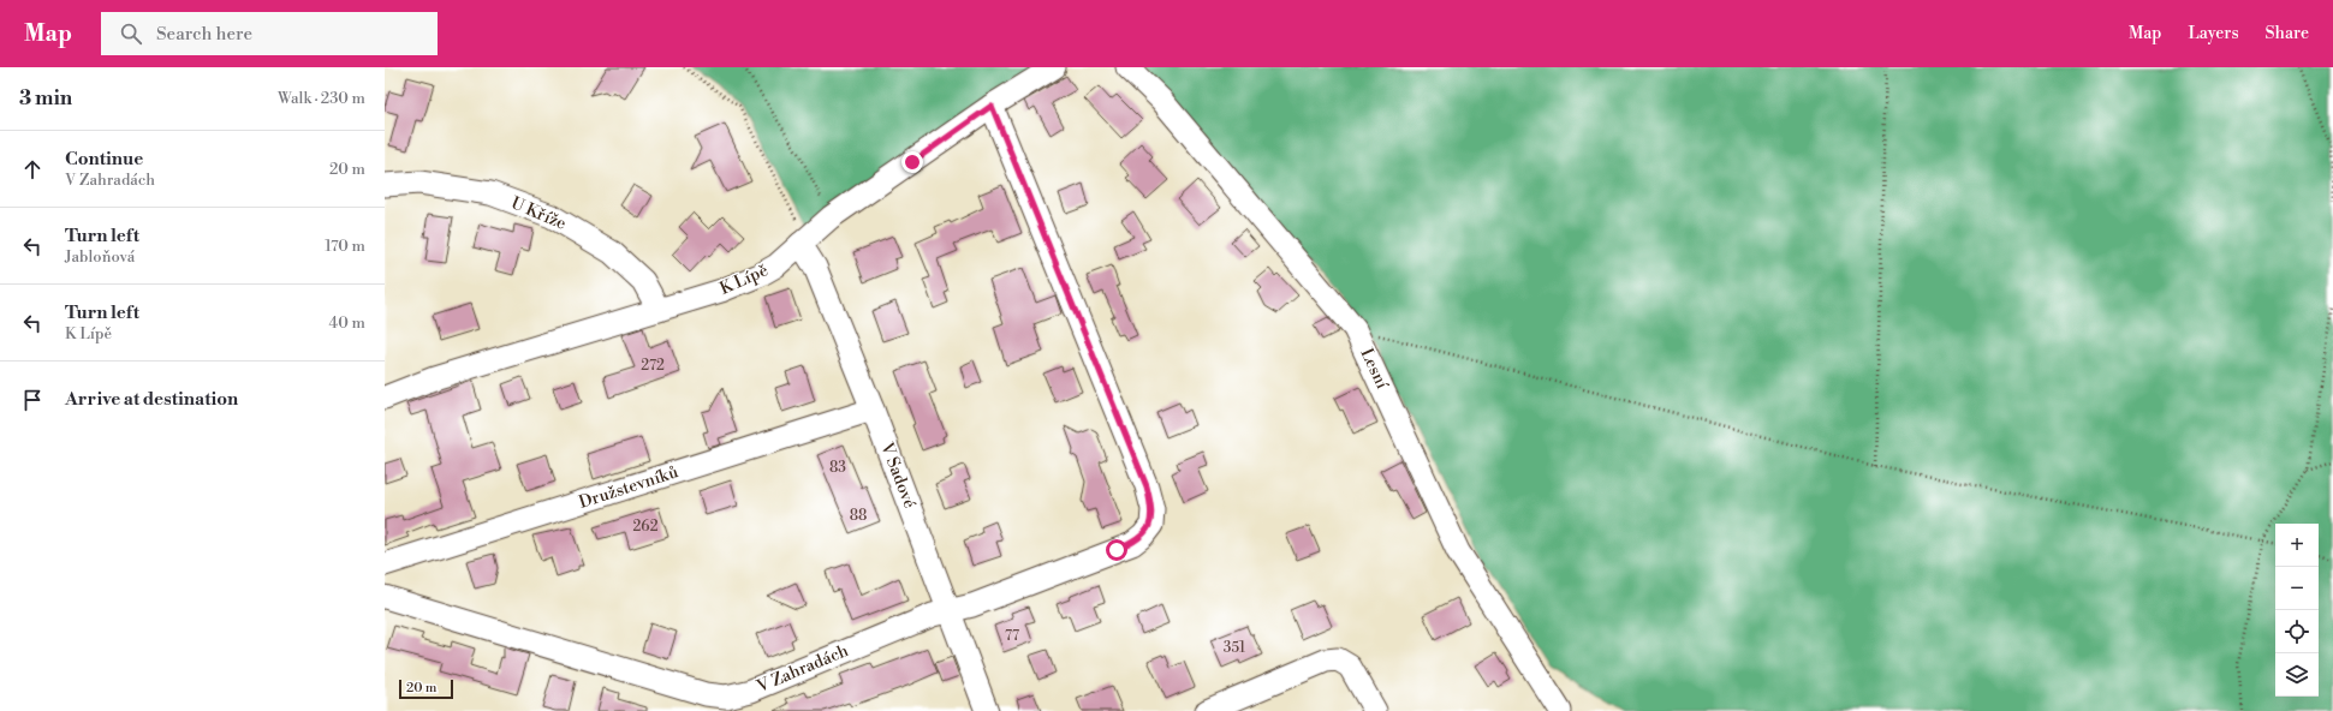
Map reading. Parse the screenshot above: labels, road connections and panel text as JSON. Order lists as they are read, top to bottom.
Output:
{
  "streets": {
    "street": [
      "U Kříže",
      "K Lípě",
      "Lesní",
      "V Sadové",
      "Družstevníků",
      "V Zahradách"
    ]
  },
  "crossings": [
    ["U Kříže", "K Lípě"],
    ["K Lípě", "V Sadové"],
    ["K Lípě", "V Zahradách"],
    ["V Sadové", "Družstevníků"],
    ["V Sadové", "V Zahradách"]
  ],
  "house_numbers": [
    "272",
    "83",
    "88",
    "262",
    "77",
    "351"
  ],
  "scale_bar": "20 m",
  "page": {
    "header": "Map",
    "search": "Search here",
    "nav": ["Map", "Layers", "Share"],
    "heading": ["3 min", "Walk · 230 m"],
    "list": [
      ["Continue", "V Zahradách", "20 m"],
      ["Turn left", "Jabloňová", "170 m"],
      ["Turn left", "K Lípě", "40 m"],
      "Arrive at destination"
    ],
    "map_buttons": ["+", "−"],
    "scale": "20 m"
  }
}
